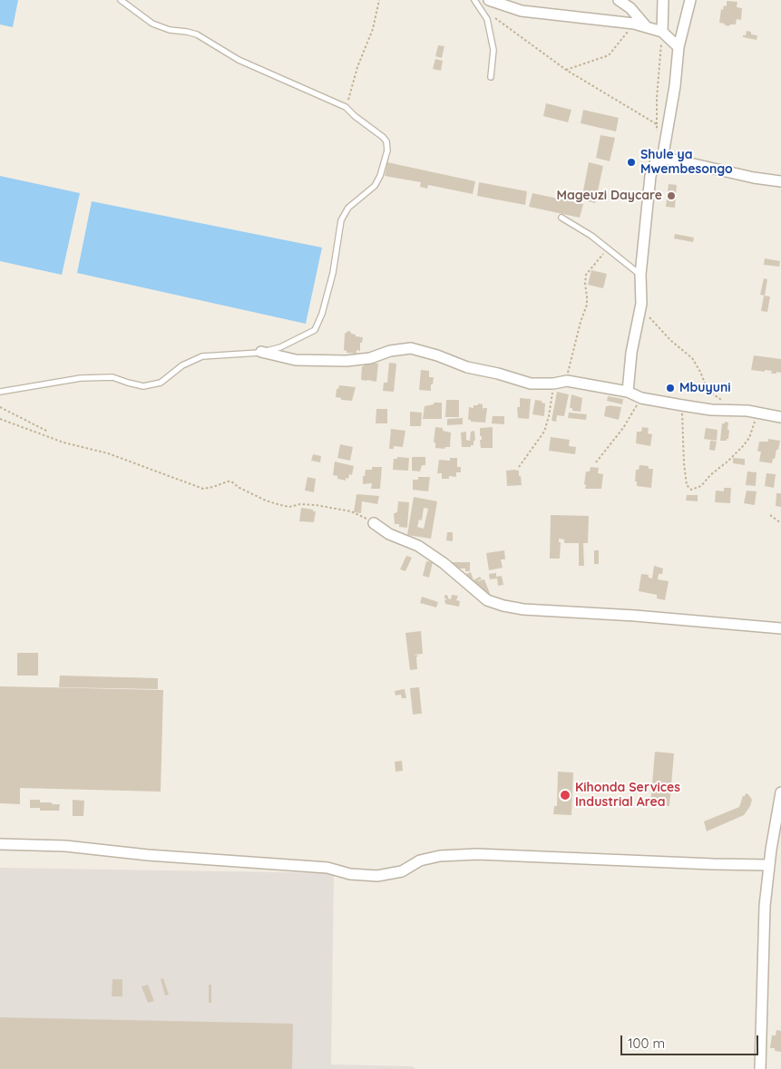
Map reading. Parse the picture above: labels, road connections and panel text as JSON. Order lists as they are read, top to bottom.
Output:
{
  "places": [
    "Shule ya Mwembesongo",
    "Mageuzi Daycare",
    "Mbuyuni",
    "Kihonda Services Industrial Area"
  ],
  "scale_bar": "100 m"
}
